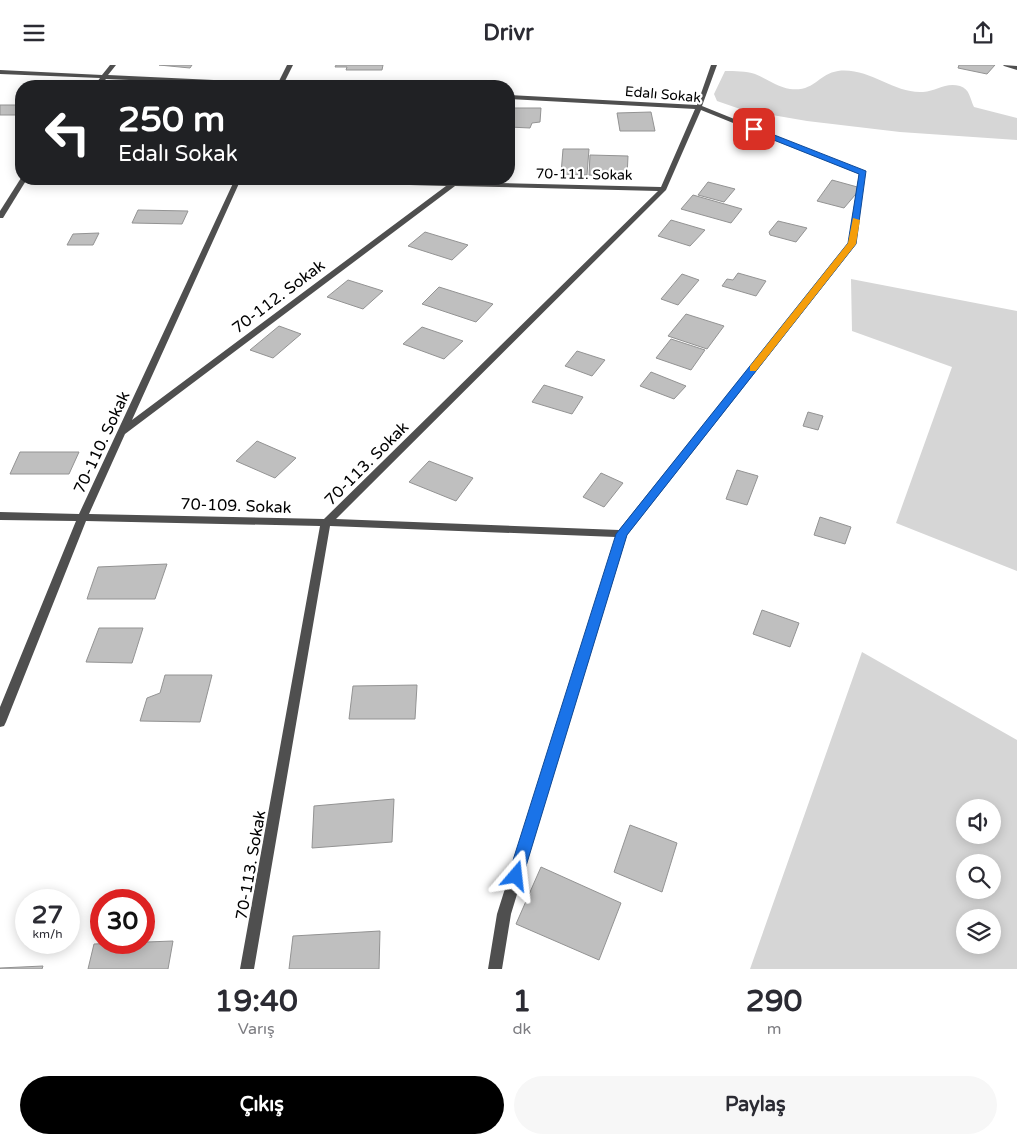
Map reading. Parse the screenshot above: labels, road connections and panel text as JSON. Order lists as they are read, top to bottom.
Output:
{
  "streets": {
    "street": [
      "Edalı Sokak",
      "70-111. Sokak",
      "70-112. Sokak",
      "70-110. Sokak",
      "70-113. Sokak",
      "70-109. Sokak"
    ]
  },
  "crossings": [
    ["Edalı Sokak", "70-113. Sokak"],
    ["Edalı Sokak", "70-109. Sokak"],
    ["70-111. Sokak", "70-113. Sokak"],
    ["70-112. Sokak", "70-110. Sokak"],
    ["70-110. Sokak", "70-109. Sokak"],
    ["70-113. Sokak", "70-109. Sokak"]
  ],
  "page": {
    "header": "Drivr",
    "turn": ["250 m", "Edalı Sokak"],
    "speed": "27 km/h",
    "limit": "30",
    "eta": [
      "19:40",
      "Varış",
      "1",
      "dk",
      "290",
      "m"
    ],
    "buttons": ["Çıkış", "Paylaş"]
  }
}
